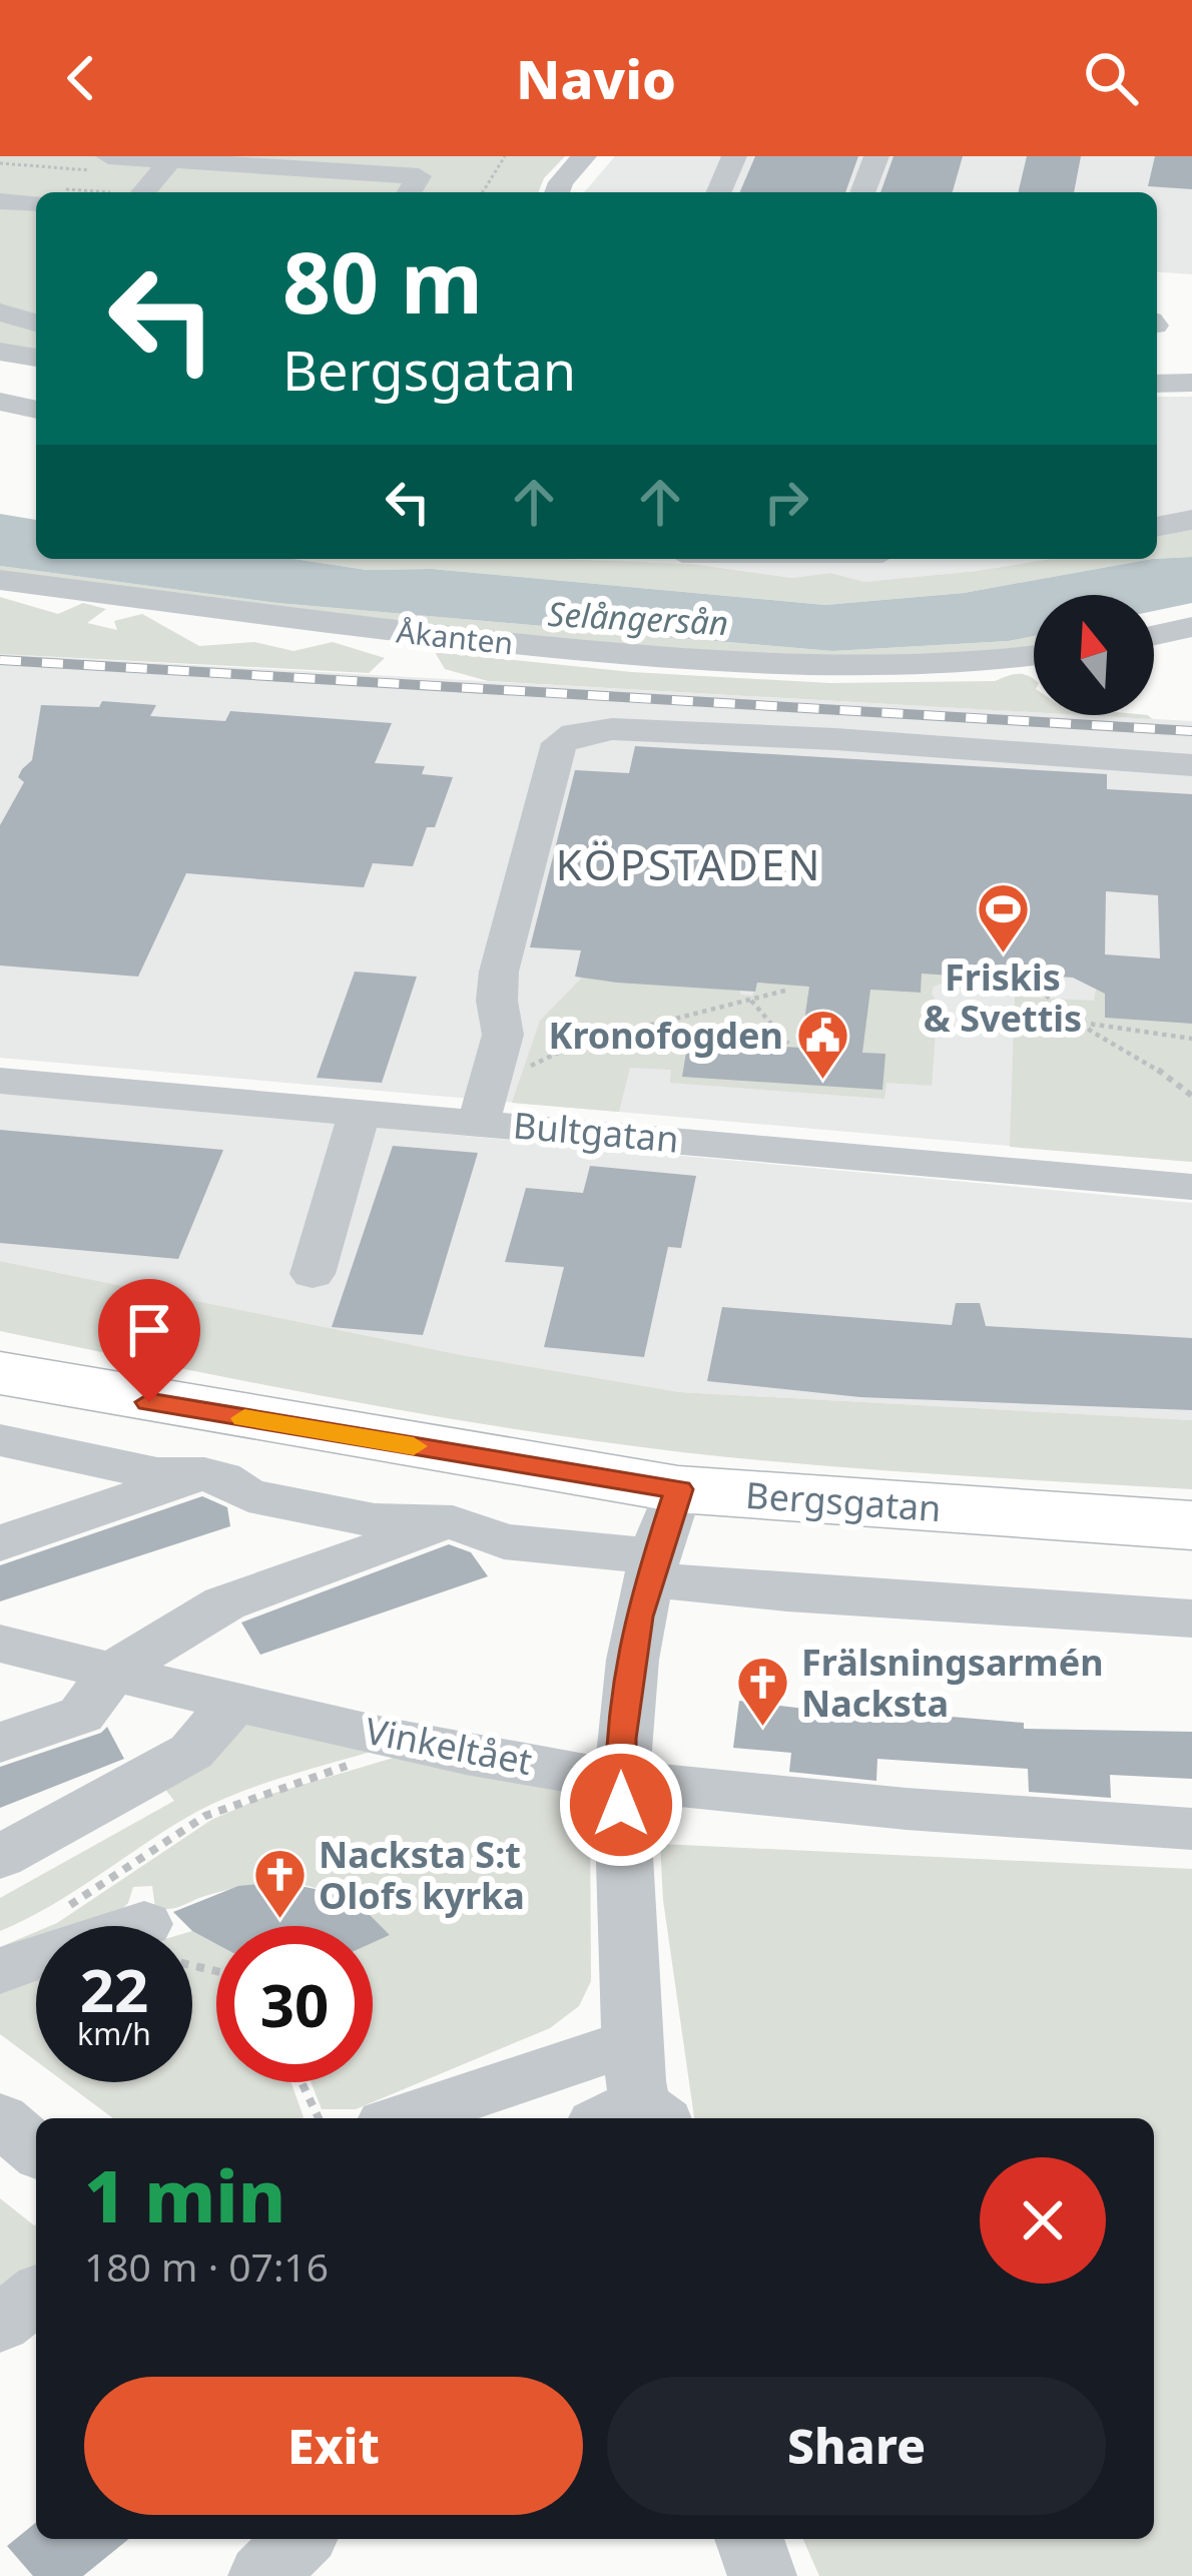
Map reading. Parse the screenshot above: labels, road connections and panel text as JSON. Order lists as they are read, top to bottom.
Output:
{
  "streets": {
    "highway": ["Bergsgatan"],
    "street": ["Åkanten", "Bultgatan", "Vinkeltået"]
  },
  "districts": ["KÖPSTADEN"],
  "water": ["Selångersån"],
  "places": {
    "sports": ["Friskis & Svettis"],
    "public building": ["Kronofogden"],
    "church": ["Frälsningsarmén Nacksta", "Nacksta S:t Olofs kyrka"]
  },
  "north": "top",
  "page": {
    "header": "Navio",
    "turn": ["80 m", "Bergsgatan"],
    "speed": "22 km/h",
    "limit": "30",
    "heading": ["1 min", "180 m · 07:16"],
    "buttons": ["Exit", "Share"]
  }
}
